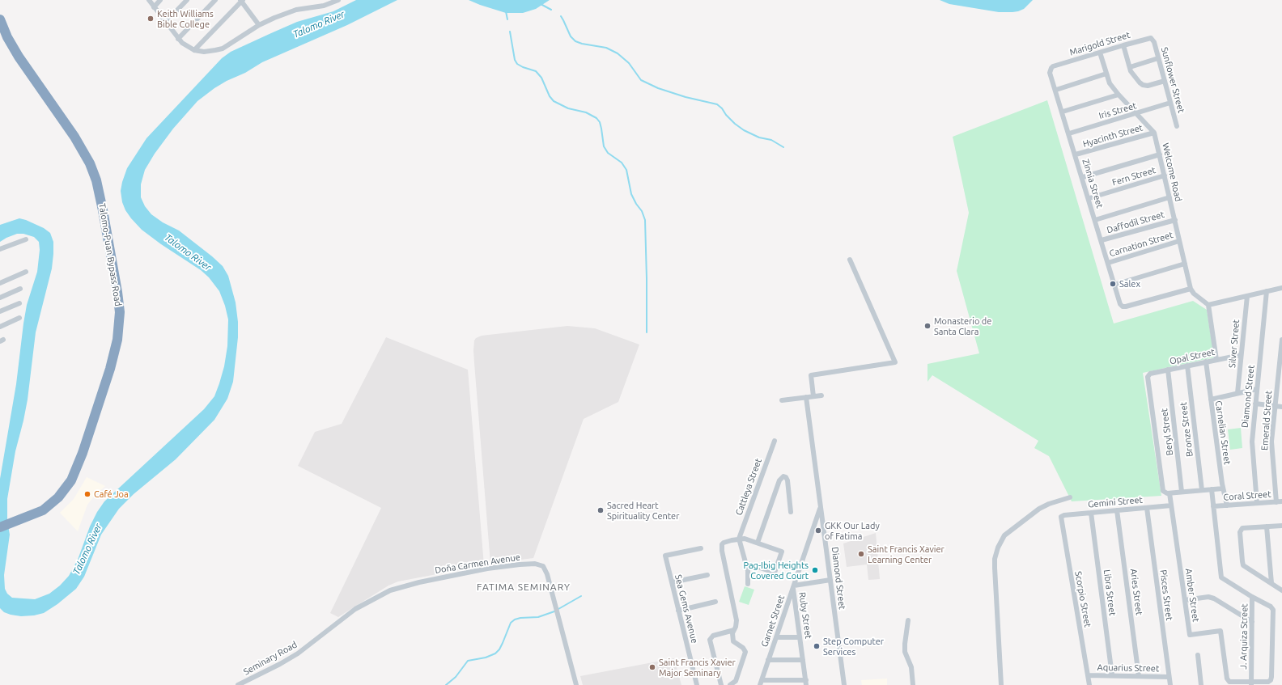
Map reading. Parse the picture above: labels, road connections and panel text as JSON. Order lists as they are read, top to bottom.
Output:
{
  "streets": {
    "highway": ["Talomo-Puan Bypass Road"],
    "street": [
      "Marigold Street",
      "Sunflower Street",
      "Iris Street",
      "Hyacinth Street",
      "Welcome Road",
      "Fern Street",
      "Zinnia Street",
      "Daffodil Street",
      "Carnation Street",
      "Silver Street",
      "Opal Street",
      "Diamond Street",
      "Emerald Street",
      "Bronze Street",
      "Beryl Street",
      "Carnelian Street",
      "Cattleya Street",
      "Coral Street",
      "Gemini Street",
      "Doña Carmen Avenue",
      "Aries Street",
      "Libra Street",
      "Pisces Street",
      "Amber Street",
      "Scorpio Street",
      "Sea Gems Avenue",
      "Ruby Street",
      "Garnet Street",
      "J. Arquiza Street",
      "Seminary Road",
      "Aquarius Street"
    ]
  },
  "crossings": [
    ["Marigold Street", "Sunflower Street"],
    ["Marigold Street", "Welcome Road"],
    ["Marigold Street", "Zinnia Street"],
    ["Sunflower Street", "Iris Street"],
    ["Iris Street", "Welcome Road"],
    ["Iris Street", "Zinnia Street"],
    ["Hyacinth Street", "Welcome Road"],
    ["Hyacinth Street", "Zinnia Street"],
    ["Welcome Road", "Fern Street"],
    ["Welcome Road", "Zinnia Street"],
    ["Welcome Road", "Daffodil Street"],
    ["Welcome Road", "Carnation Street"],
    ["Fern Street", "Zinnia Street"],
    ["Zinnia Street", "Daffodil Street"],
    ["Zinnia Street", "Carnation Street"],
    ["Silver Street", "Opal Street"],
    ["Opal Street", "Bronze Street"],
    ["Opal Street", "Beryl Street"],
    ["Opal Street", "Carnelian Street"],
    ["Opal Street", "Amber Street"],
    ["Diamond Street", "Coral Street"],
    ["Diamond Street", "Garnet Street"],
    ["Emerald Street", "Coral Street"],
    ["Carnelian Street", "Coral Street"],
    ["Coral Street", "J. Arquiza Street"],
    ["Gemini Street", "Aries Street"],
    ["Gemini Street", "Libra Street"],
    ["Gemini Street", "Pisces Street"],
    ["Gemini Street", "Amber Street"],
    ["Gemini Street", "Scorpio Street"],
    ["Doña Carmen Avenue", "Seminary Road"],
    ["Aries Street", "Aquarius Street"],
    ["Libra Street", "Aquarius Street"],
    ["Pisces Street", "Aquarius Street"],
    ["Amber Street", "J. Arquiza Street"],
    ["Scorpio Street", "Aquarius Street"],
    ["Ruby Street", "Garnet Street"]
  ],
  "districts": ["FATIMA SEMINARY"],
  "water": ["Talomo River"],
  "places": [
    "Keith Williams Bible College",
    "Salex",
    "Monasterio de Santa Clara",
    "Café Joa",
    "Sacred Heart Spirituality Center",
    "GKK Our Lady of Fatima",
    "Saint Francis Xavier Learning Center",
    "Pag-Ibig Heights Covered Court",
    "Step Computer Services",
    "Saint Francis Xavier Major Seminary"
  ]
}
